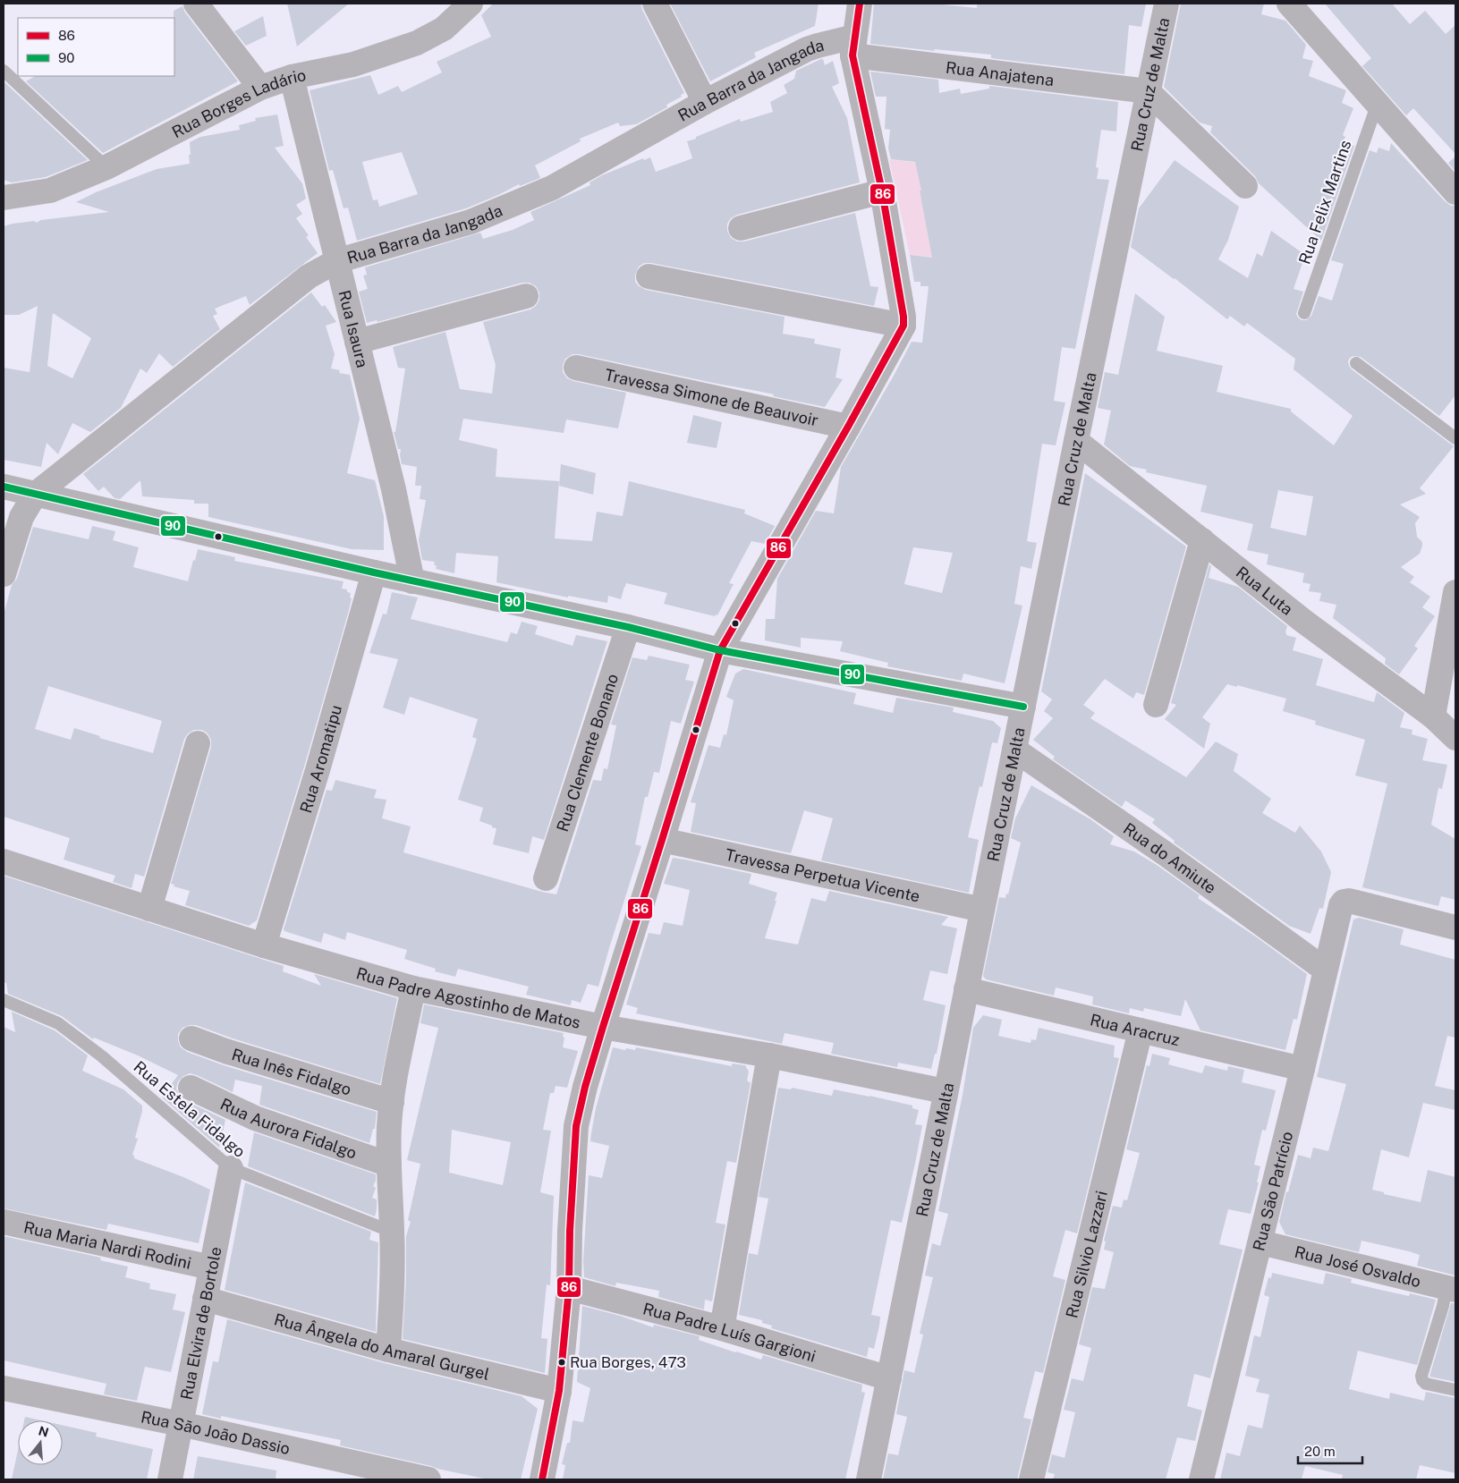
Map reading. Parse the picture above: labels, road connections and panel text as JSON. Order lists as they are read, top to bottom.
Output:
{
  "streets": {
    "street": [
      "Rua Anajatena",
      "Rua Barra da Jangada",
      "Rua Cruz de Malta",
      "Rua Borges Ladário",
      "Rua Isaura",
      "Travessa Simone de Beauvoir",
      "Rua Luta",
      "Rua Clemente Bonano",
      "Rua Aromatipu",
      "Rua do Amiute",
      "Travessa Perpetua Vicente",
      "Rua Padre Agostinho de Matos",
      "Rua Aracruz",
      "Rua Inês Fidalgo",
      "Rua Aurora Fidalgo",
      "Rua São Patrício",
      "Rua Maria Nardi Rodini",
      "Rua Silvio Lazzari",
      "Rua José Osvaldo",
      "Rua Elvira de Bortole",
      "Rua Padre Luís Gargioni",
      "Rua Ângela do Amaral Gurgel",
      "Rua São João Dassio"
    ],
    "lane": ["Rua Felix Martins", "Rua Estela Fidalgo"]
  },
  "crossings": [
    ["Rua Anajatena", "Rua Barra da Jangada"],
    ["Rua Anajatena", "Rua Cruz de Malta"],
    ["Rua Barra da Jangada", "Rua Isaura"],
    ["Rua Cruz de Malta", "Rua Luta"],
    ["Rua Cruz de Malta", "Rua do Amiute"],
    ["Rua Cruz de Malta", "Travessa Perpetua Vicente"],
    ["Rua Cruz de Malta", "Rua Padre Agostinho de Matos"],
    ["Rua Cruz de Malta", "Rua Aracruz"],
    ["Rua Cruz de Malta", "Rua Padre Luís Gargioni"],
    ["Rua Borges Ladário", "Rua Isaura"],
    ["Rua Aromatipu", "Rua Padre Agostinho de Matos"],
    ["Rua do Amiute", "Rua São Patrício"],
    ["Rua Aracruz", "Rua São Patrício"],
    ["Rua Aracruz", "Rua Silvio Lazzari"],
    ["Rua Estela Fidalgo", "Rua Elvira de Bortole"],
    ["Rua São Patrício", "Rua José Osvaldo"],
    ["Rua Maria Nardi Rodini", "Rua Elvira de Bortole"],
    ["Rua Elvira de Bortole", "Rua Ângela do Amaral Gurgel"],
    ["Rua Elvira de Bortole", "Rua São João Dassio"]
  ],
  "places": ["Rua Borges, 473"],
  "lines": ["transit line 86", "transit line 90"],
  "legend": ["86", "90"],
  "scale_bar": "20 m",
  "north": "top"
}
